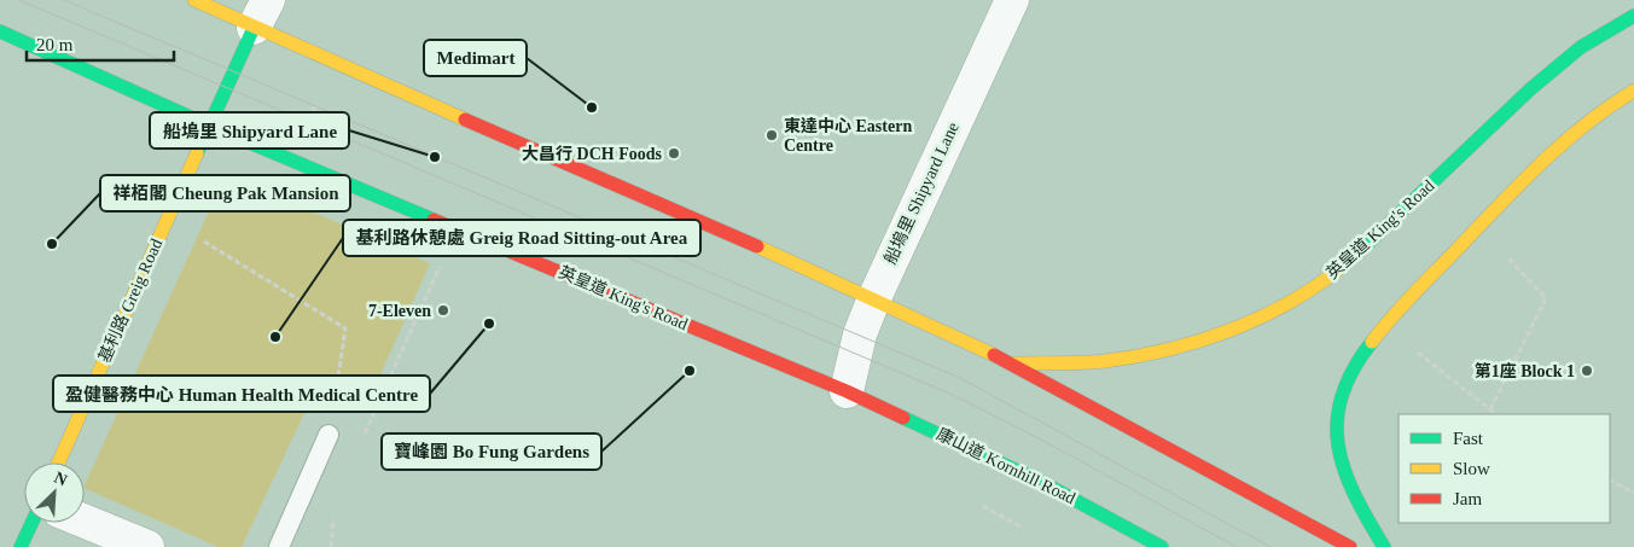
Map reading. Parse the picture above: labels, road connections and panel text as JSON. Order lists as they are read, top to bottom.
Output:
{
  "streets": {
    "main road": ["英皇道 King's Road", "基利路 Greig Road", "康山道 Kornhill Road"],
    "street": ["船塢里 Shipyard Lane"]
  },
  "crossings": [
    ["船塢里 Shipyard Lane", "英皇道 King's Road"],
    ["船塢里 Shipyard Lane", "康山道 Kornhill Road"],
    ["英皇道 King's Road", "基利路 Greig Road"],
    ["英皇道 King's Road", "康山道 Kornhill Road"]
  ],
  "places": [
    "Medimart",
    "東達中心 Eastern Centre",
    "大昌行 DCH Foods",
    "船塢里 Shipyard Lane",
    "祥栢閣 Cheung Pak Mansion",
    "7-Eleven",
    "盈健醫務中心 Human Health Medical Centre",
    "基利路休憩處 Greig Road Sitting-out Area",
    "寶峰園 Bo Fung Gardens",
    "第1座 Block 1"
  ],
  "legend": ["Fast", "Slow", "Jam"],
  "scale_bar": "20 m",
  "north": "top right"
}
